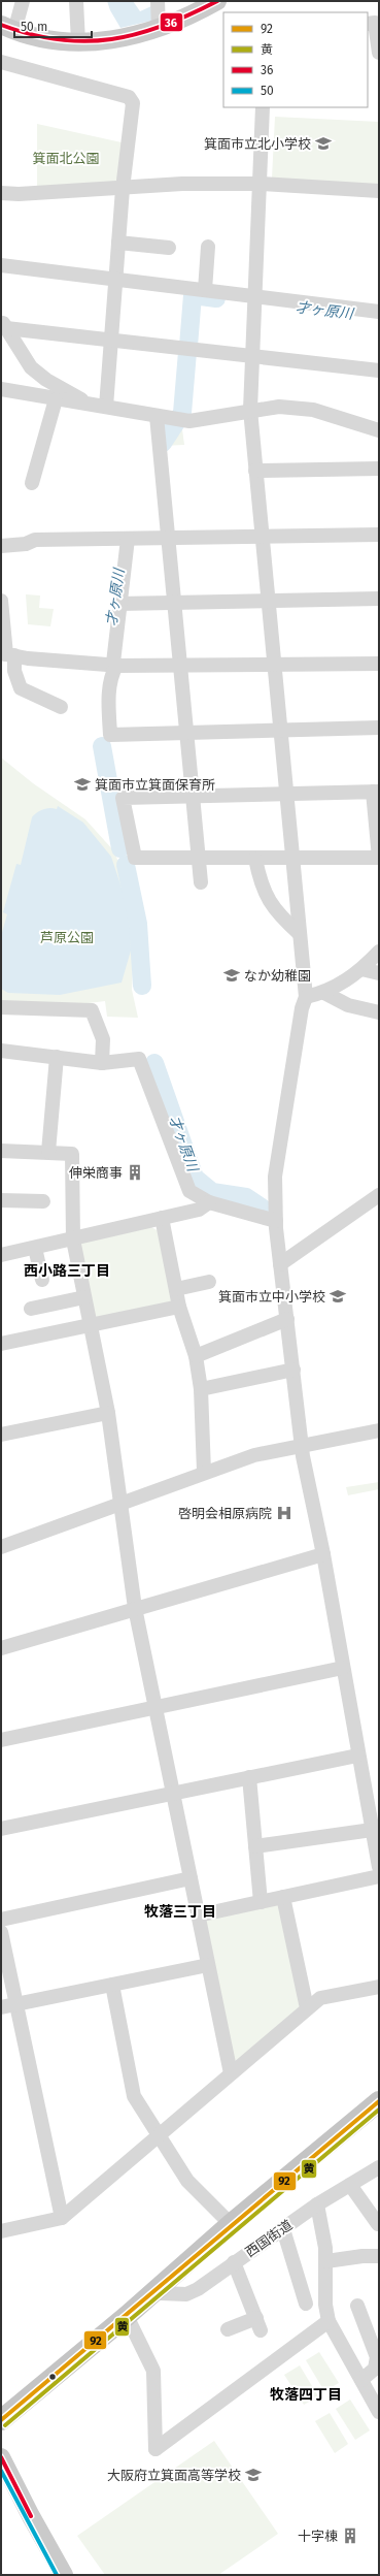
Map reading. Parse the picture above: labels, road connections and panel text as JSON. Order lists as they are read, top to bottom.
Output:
{
  "streets": {
    "street": ["西国街道"]
  },
  "districts": ["西小路三丁目", "牧落三丁目", "牧落四丁目"],
  "water": ["才ヶ原川"],
  "parks": ["箕面北公園", "芦原公園"],
  "places": {
    "school or university": [
      "箕面市立北小学校",
      "箕面市立箕面保育所",
      "なか幼稚園",
      "箕面市立中小学校",
      "大阪府立箕面高等学校"
    ],
    "building": ["伸栄商事", "十字棟"],
    "hospital": ["啓明会相原病院"]
  },
  "lines": [
    "transit line 36",
    "transit line 92",
    "transit line 黄",
    "transit line 50"
  ],
  "legend": [
    "92",
    "黄",
    "36",
    "50"
  ],
  "scale_bar": "50 m"
}
